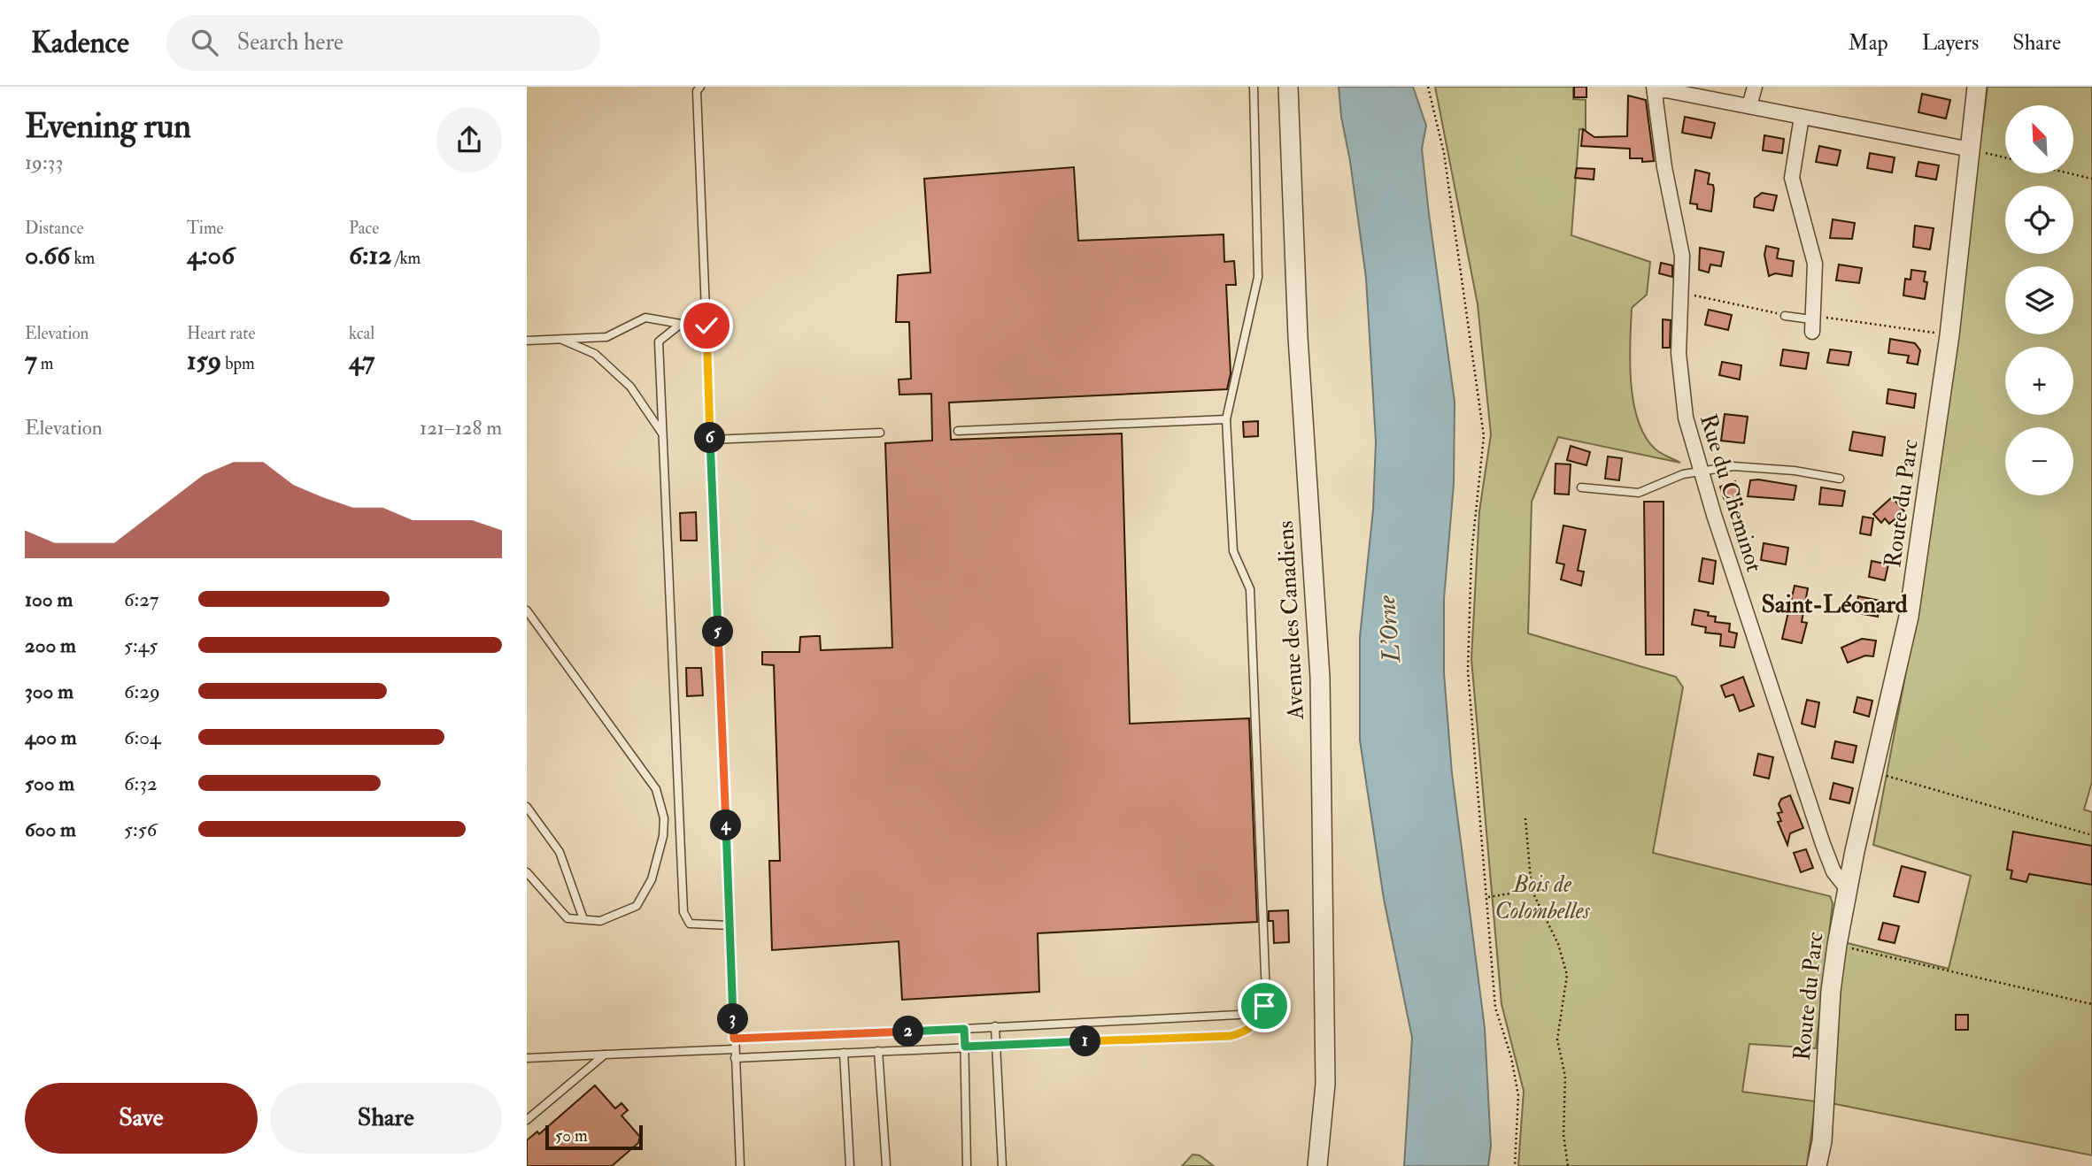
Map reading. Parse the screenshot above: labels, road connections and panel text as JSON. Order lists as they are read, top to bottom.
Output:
{
  "streets": {
    "street": ["Rue du Cheminot", "Route du Parc", "Avenue des Canadiens"]
  },
  "crossings": [
    ["Rue du Cheminot", "Route du Parc"]
  ],
  "districts": ["Saint-Léonard"],
  "water": ["L'Orne"],
  "parks": ["Bois de Colombelles"],
  "scale_bar": "50 m",
  "north": "top left",
  "page": {
    "header": "Kadence",
    "search": "Search here",
    "nav": ["Map", "Layers", "Share"],
    "heading": ["Evening run", "19:33"],
    "map_buttons": ["+", "−"],
    "stats": [
      ["Distance", "0.66 km"],
      ["Time", "4:06"],
      ["Pace", "6:12 /km"],
      ["Elevation", "7 m"],
      ["Heart rate", "159 bpm"],
      ["kcal", "47"]
    ],
    "chart": ["Elevation", "121–128 m"],
    "pins": [
      "6",
      "5",
      "4",
      "3",
      "2",
      "1"
    ],
    "list": [
      {
        "name": "100 m",
        "note": "6:27"
      },
      {
        "name": "200 m",
        "note": "5:45"
      },
      {
        "name": "300 m",
        "note": "6:29"
      },
      {
        "name": "400 m",
        "note": "6:04"
      },
      {
        "name": "500 m",
        "note": "6:32"
      },
      {
        "name": "600 m",
        "note": "5:56"
      }
    ],
    "buttons": ["Save", "Share"],
    "scale": "50 m"
  }
}
